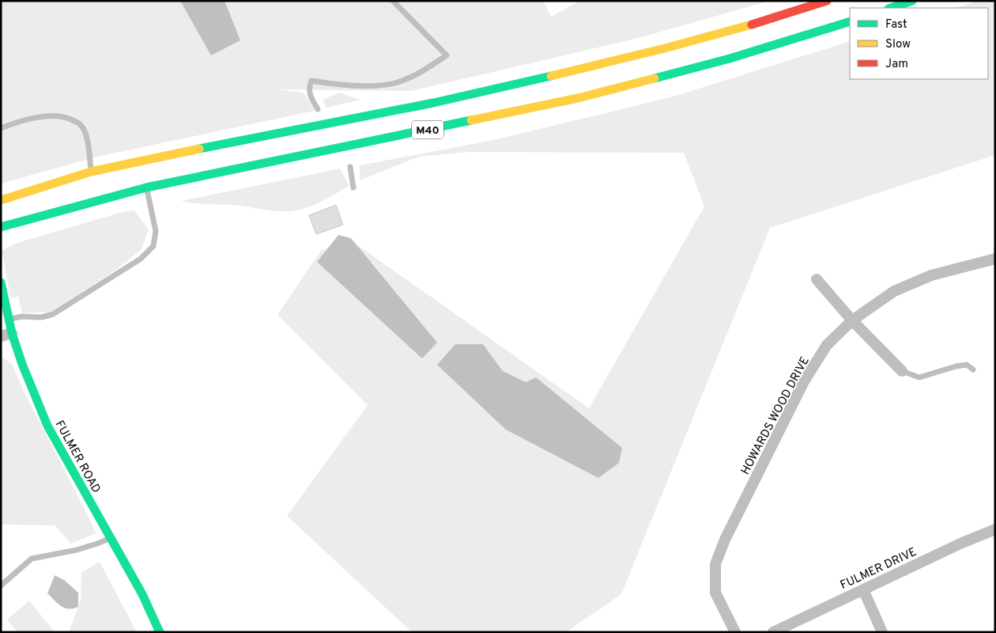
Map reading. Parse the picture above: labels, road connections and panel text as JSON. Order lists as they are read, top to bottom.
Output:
{
  "streets": {
    "main road": ["M40", "FULMER ROAD"],
    "street": ["HOWARDS WOOD DRIVE", "FULMER DRIVE"]
  },
  "legend": ["Fast", "Slow", "Jam"]
}
